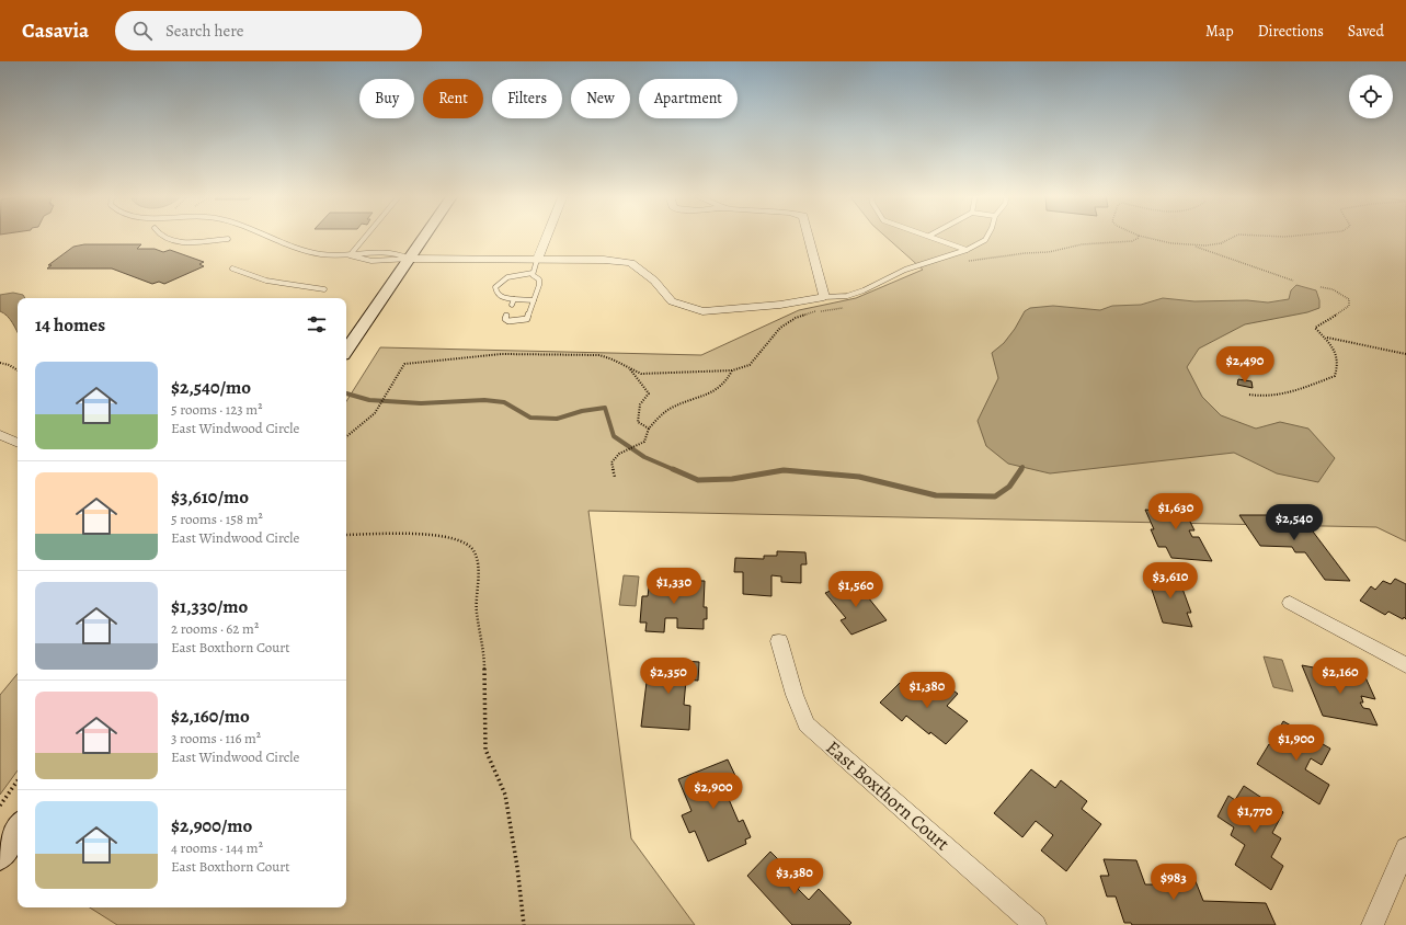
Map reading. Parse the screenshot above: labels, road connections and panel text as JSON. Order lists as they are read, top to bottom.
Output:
{
  "streets": {
    "street": ["East Boxthorn Court"]
  },
  "page": {
    "header": "Casavia",
    "search": "Search here",
    "nav": ["Map", "Directions", "Saved"],
    "chip": [
      "Buy",
      "Rent",
      "Filters",
      "New",
      "Apartment"
    ],
    "heading": "14 homes",
    "price": [
      "$2,490",
      "$1,630",
      "$2,540",
      "$3,610",
      "$1,330",
      "$1,560",
      "$2,350",
      "$2,160",
      "$1,380",
      "$1,900",
      "$2,900",
      "$1,770",
      "$3,380",
      "$983"
    ],
    "list": [
      {
        "name": "$2,540/mo",
        "note": "5 rooms · 123 m² · East Windwood Circle"
      },
      {
        "name": "$3,610/mo",
        "note": "5 rooms · 158 m² · East Windwood Circle"
      },
      {
        "name": "$1,330/mo",
        "note": "2 rooms · 62 m² · East Boxthorn Court"
      },
      {
        "name": "$2,160/mo",
        "note": "3 rooms · 116 m² · East Windwood Circle"
      },
      {
        "name": "$2,900/mo",
        "note": "4 rooms · 144 m² · East Boxthorn Court"
      }
    ]
  }
}
